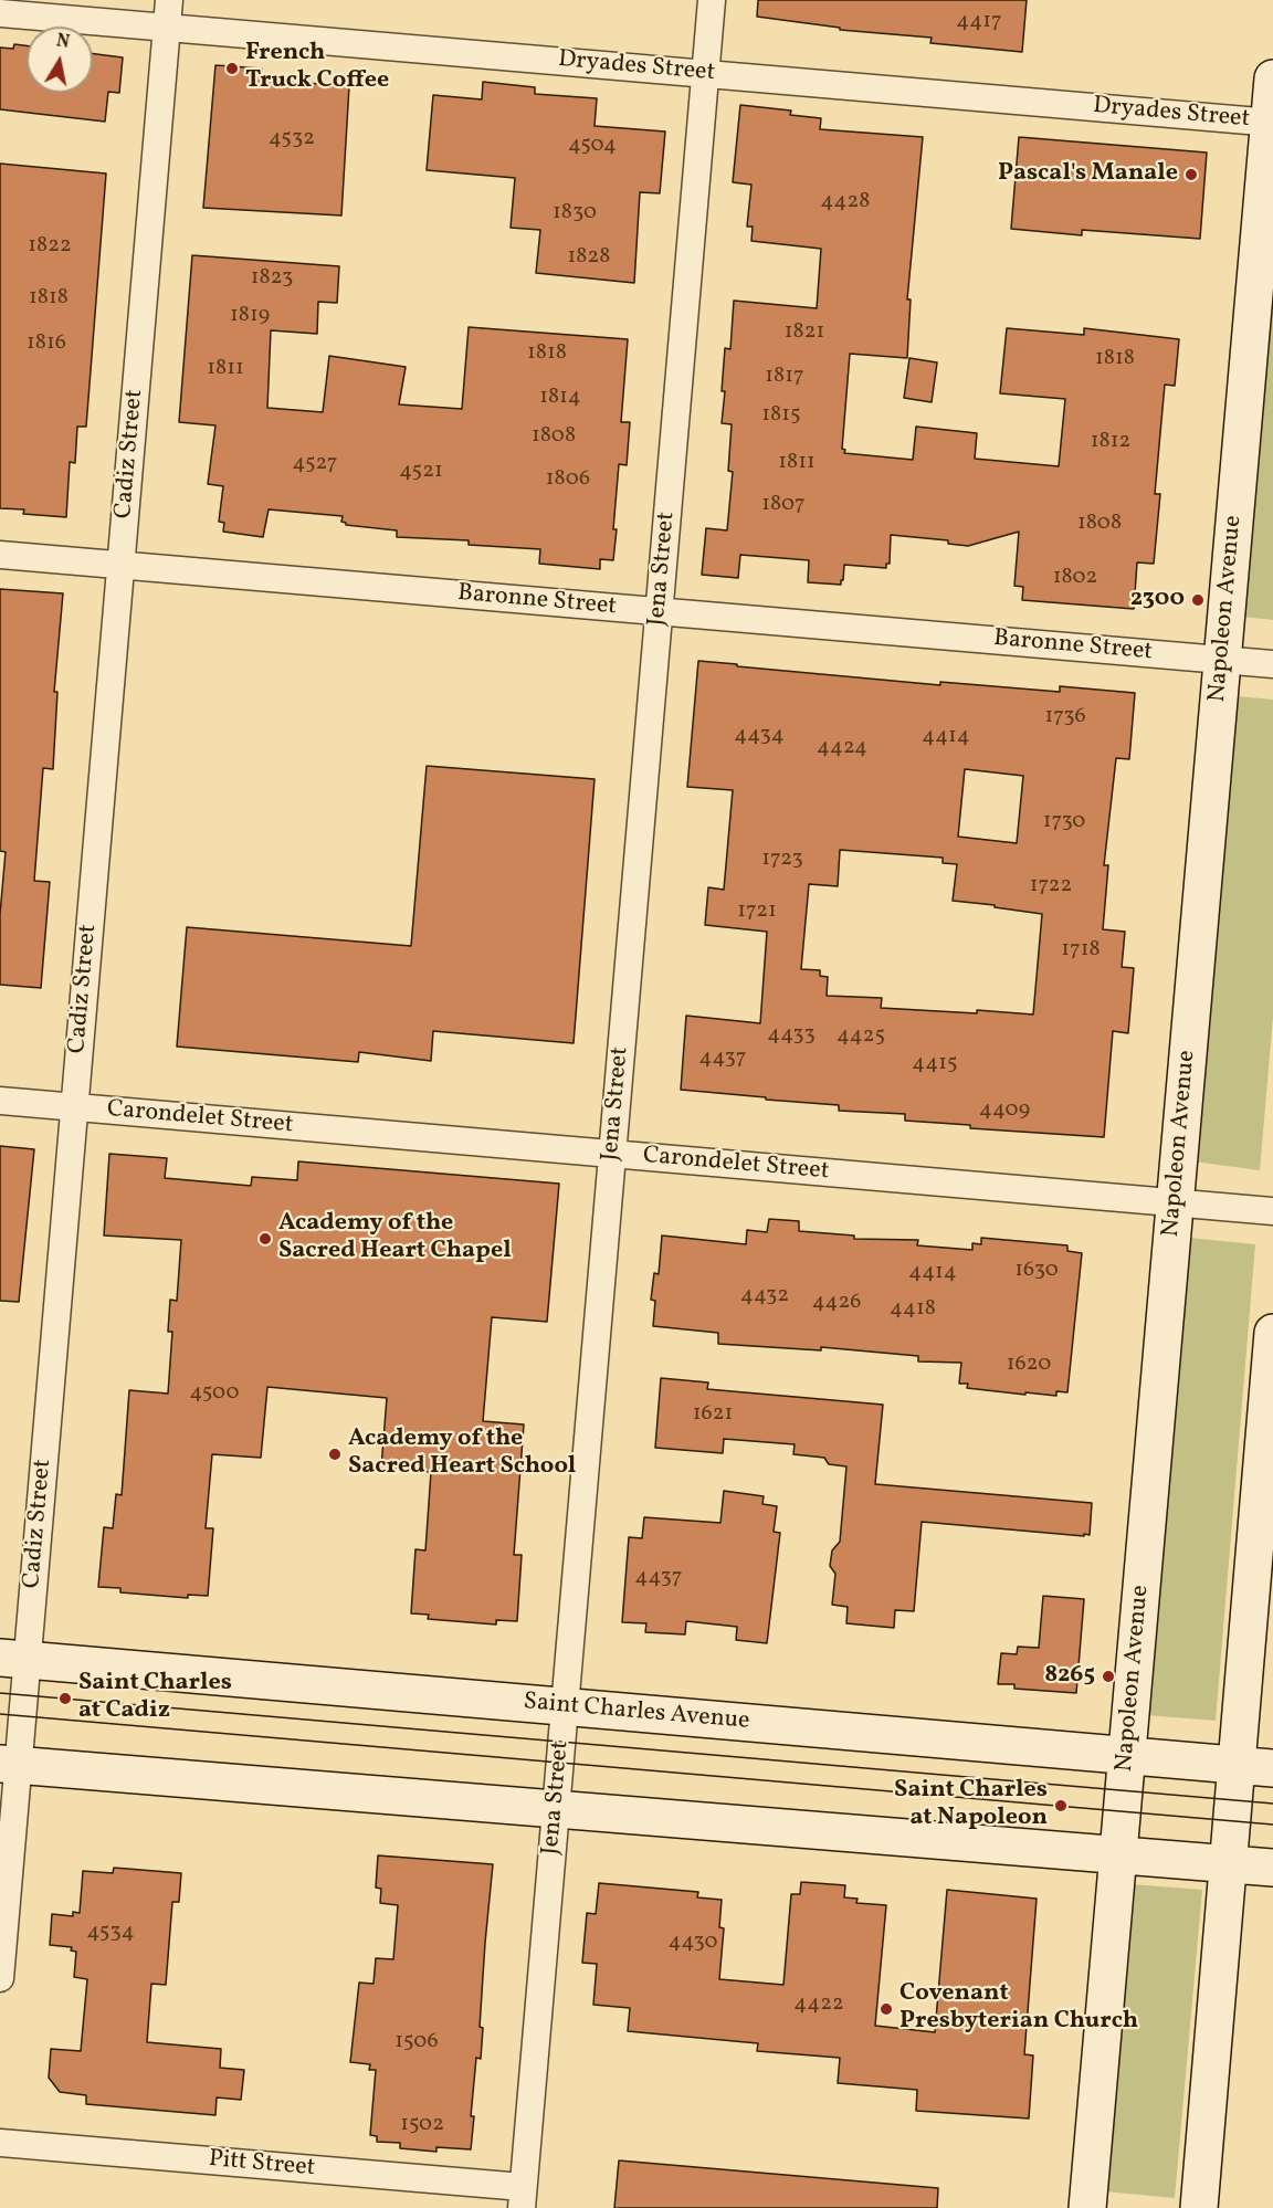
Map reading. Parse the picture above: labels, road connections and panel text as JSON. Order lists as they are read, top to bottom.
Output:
{
  "streets": {
    "main road": ["Napoleon Avenue", "Saint Charles Avenue"],
    "street": [
      "Dryades Street",
      "Cadiz Street",
      "Jena Street",
      "Baronne Street",
      "Carondelet Street",
      "Pitt Street"
    ]
  },
  "crossings": [
    ["Dryades Street", "Cadiz Street"],
    ["Dryades Street", "Jena Street"],
    ["Dryades Street", "Napoleon Avenue"],
    ["Cadiz Street", "Baronne Street"],
    ["Cadiz Street", "Carondelet Street"],
    ["Cadiz Street", "Saint Charles Avenue"],
    ["Jena Street", "Baronne Street"],
    ["Jena Street", "Carondelet Street"],
    ["Jena Street", "Saint Charles Avenue"],
    ["Jena Street", "Pitt Street"],
    ["Baronne Street", "Napoleon Avenue"],
    ["Napoleon Avenue", "Carondelet Street"],
    ["Napoleon Avenue", "Saint Charles Avenue"]
  ],
  "places": [
    "French Truck Coffee",
    "Pascal's Manale",
    "2300",
    "Academy of the Sacred Heart Chapel",
    "Academy of the Sacred Heart School",
    "8265",
    "Saint Charles at Cadiz",
    "Saint Charles at Napoleon",
    "Covenant Presbyterian Church"
  ],
  "house_numbers": [
    "4417",
    "4532",
    "4504",
    "4428",
    "1830",
    "1822",
    "1828",
    "1823",
    "1818",
    "1819",
    "1821",
    "1816",
    "1818",
    "1818",
    "1811",
    "1817",
    "1814",
    "1815",
    "1808",
    "1812",
    "1811",
    "4527",
    "4521",
    "1806",
    "1807",
    "1808",
    "1802",
    "1736",
    "4434",
    "4414",
    "4424",
    "1730",
    "1723",
    "1722",
    "1721",
    "1718",
    "4433",
    "4425",
    "4437",
    "4415",
    "4409",
    "1630",
    "4414",
    "4432",
    "4426",
    "4418",
    "1620",
    "4500",
    "1621",
    "4437",
    "4534",
    "4430",
    "4422",
    "1506",
    "1502"
  ],
  "north": "top"
}
